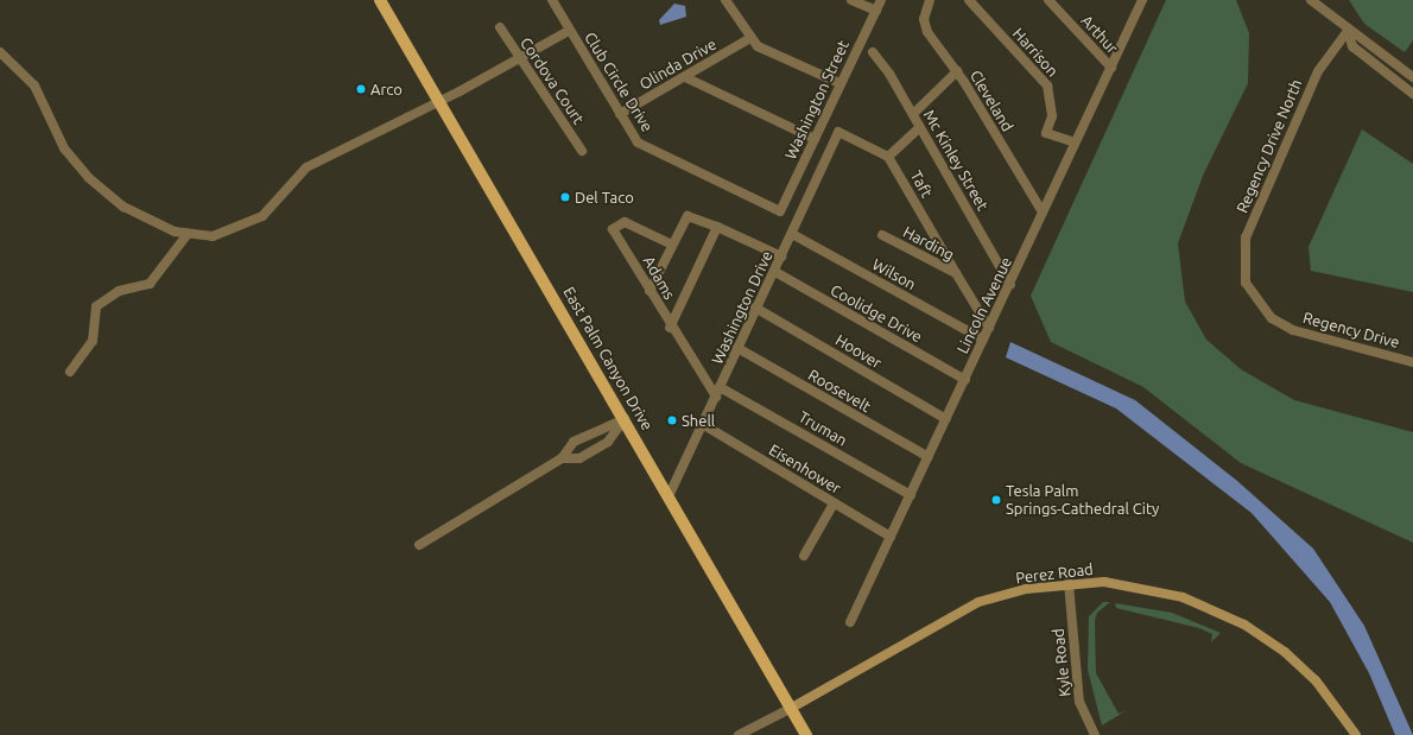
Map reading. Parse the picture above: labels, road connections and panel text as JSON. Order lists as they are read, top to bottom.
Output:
{
  "streets": {
    "main road": ["East Palm Canyon Drive", "Perez Road"],
    "street": [
      "Arthur",
      "Harrison",
      "Olinda Drive",
      "Cordova Court",
      "Club Circle Drive",
      "Washington Street",
      "Cleveland",
      "Regency Drive North",
      "Mc Kinley Street",
      "Taft",
      "Harding",
      "Wilson",
      "Adams",
      "Lincoln Avenue",
      "Washington Drive",
      "Coolidge Drive",
      "Regency Drive",
      "Hoover",
      "Roosevelt",
      "Truman",
      "Eisenhower",
      "Kyle Road"
    ]
  },
  "crossings": [
    ["Arthur", "Lincoln Avenue"],
    ["Harrison", "Lincoln Avenue"],
    ["Olinda Drive", "Club Circle Drive"],
    ["Club Circle Drive", "Washington Street"],
    ["Cleveland", "Lincoln Avenue"],
    ["Regency Drive North", "Regency Drive"],
    ["Mc Kinley Street", "Lincoln Avenue"],
    ["Taft", "Harding"],
    ["Taft", "Washington Drive"],
    ["Harding", "Lincoln Avenue"],
    ["Wilson", "Lincoln Avenue"],
    ["Wilson", "Washington Drive"],
    ["Adams", "Washington Drive"],
    ["Lincoln Avenue", "Coolidge Drive"],
    ["Lincoln Avenue", "Hoover"],
    ["Lincoln Avenue", "Roosevelt"],
    ["Lincoln Avenue", "Truman"],
    ["Lincoln Avenue", "Eisenhower"],
    ["Washington Drive", "Coolidge Drive"],
    ["Washington Drive", "Hoover"],
    ["Washington Drive", "East Palm Canyon Drive"],
    ["Washington Drive", "Roosevelt"],
    ["Washington Drive", "Truman"],
    ["Washington Drive", "Eisenhower"],
    ["East Palm Canyon Drive", "Perez Road"],
    ["Perez Road", "Kyle Road"]
  ],
  "places": [
    "Arco",
    "Del Taco",
    "Shell",
    "Tesla Palm Springs-Cathedral City"
  ]
}
